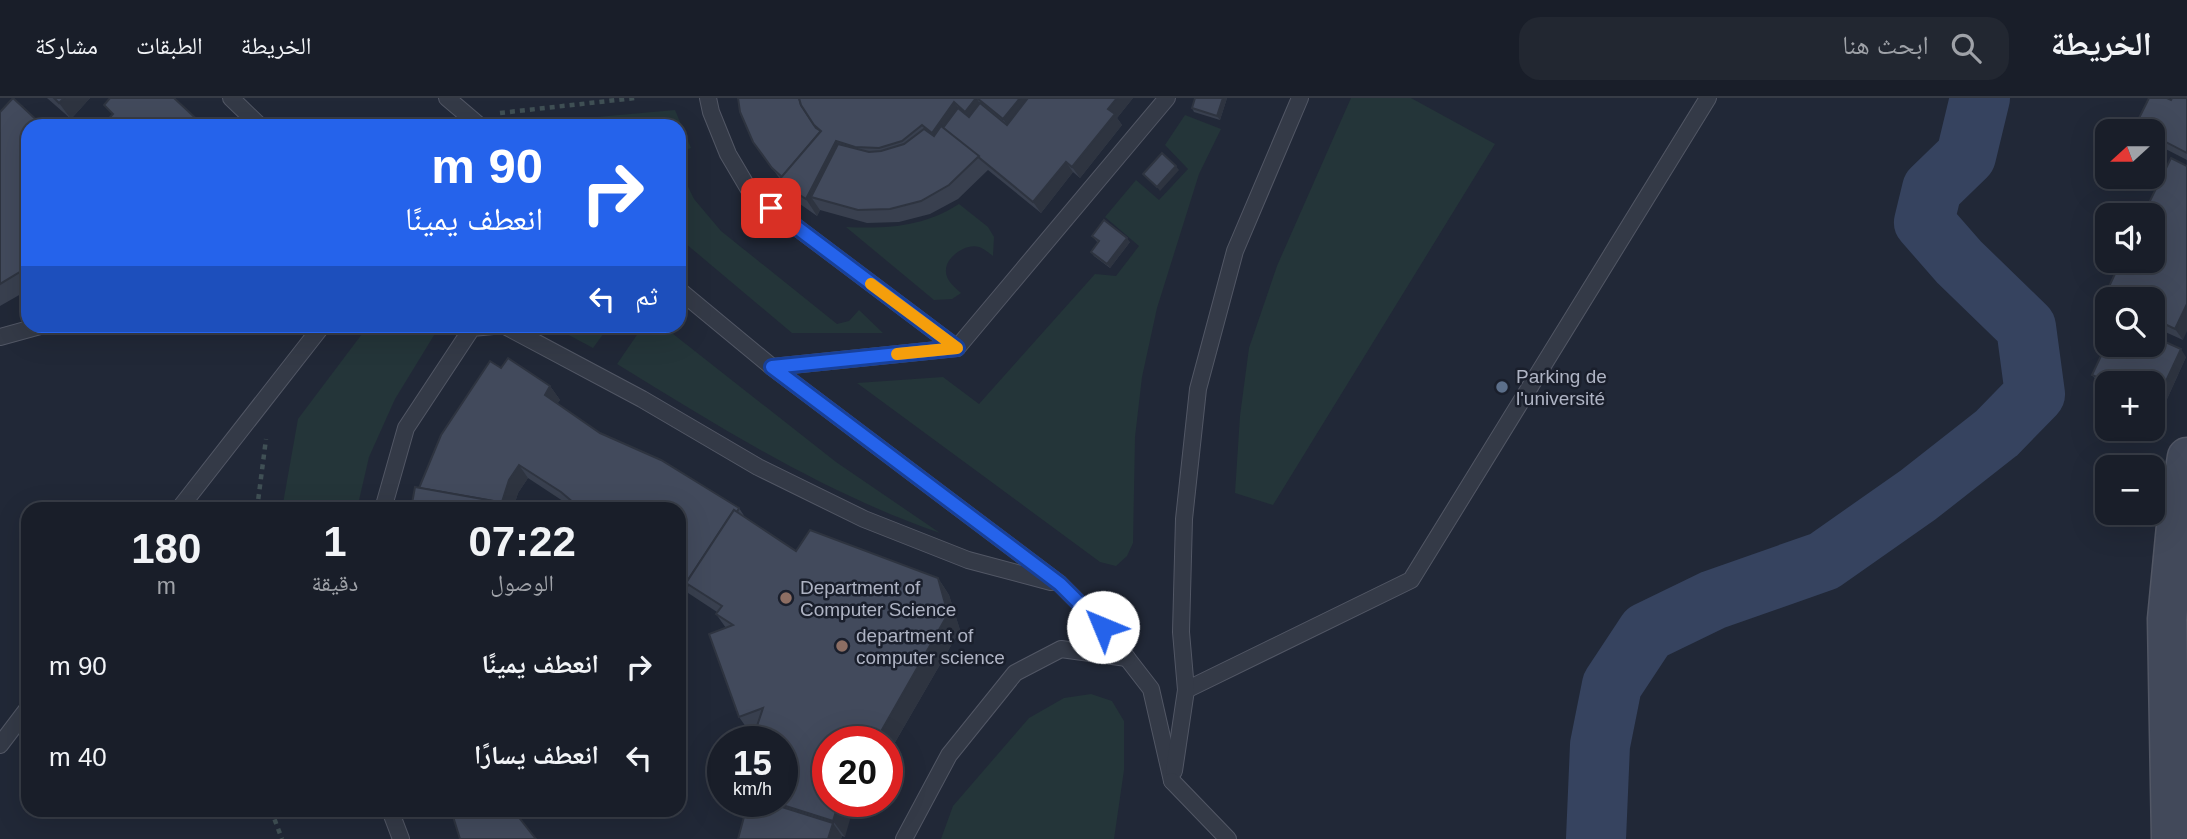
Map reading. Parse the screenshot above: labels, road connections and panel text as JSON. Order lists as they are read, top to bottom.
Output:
{
  "places": ["Parking de l'université", "Department of Computer Science", "department of computer science"],
  "north": "left",
  "page": {
    "header": "الخريطة",
    "search": "ابحث هنا",
    "nav": ["الخريطة", "الطبقات", "مشاركة"],
    "map_buttons": ["+", "−"],
    "turn": ["90 m", "انعطف يمينًا"],
    "then": "ثم",
    "eta": [
      "07:22",
      "الوصول",
      "1",
      "دقيقة",
      "180",
      "m"
    ],
    "list": [
      {
        "name": "انعطف يمينًا",
        "value": "90 m"
      },
      {
        "name": "انعطف يسارًا",
        "value": "40 m"
      }
    ],
    "speed": "15 km/h",
    "limit": "20"
  }
}
